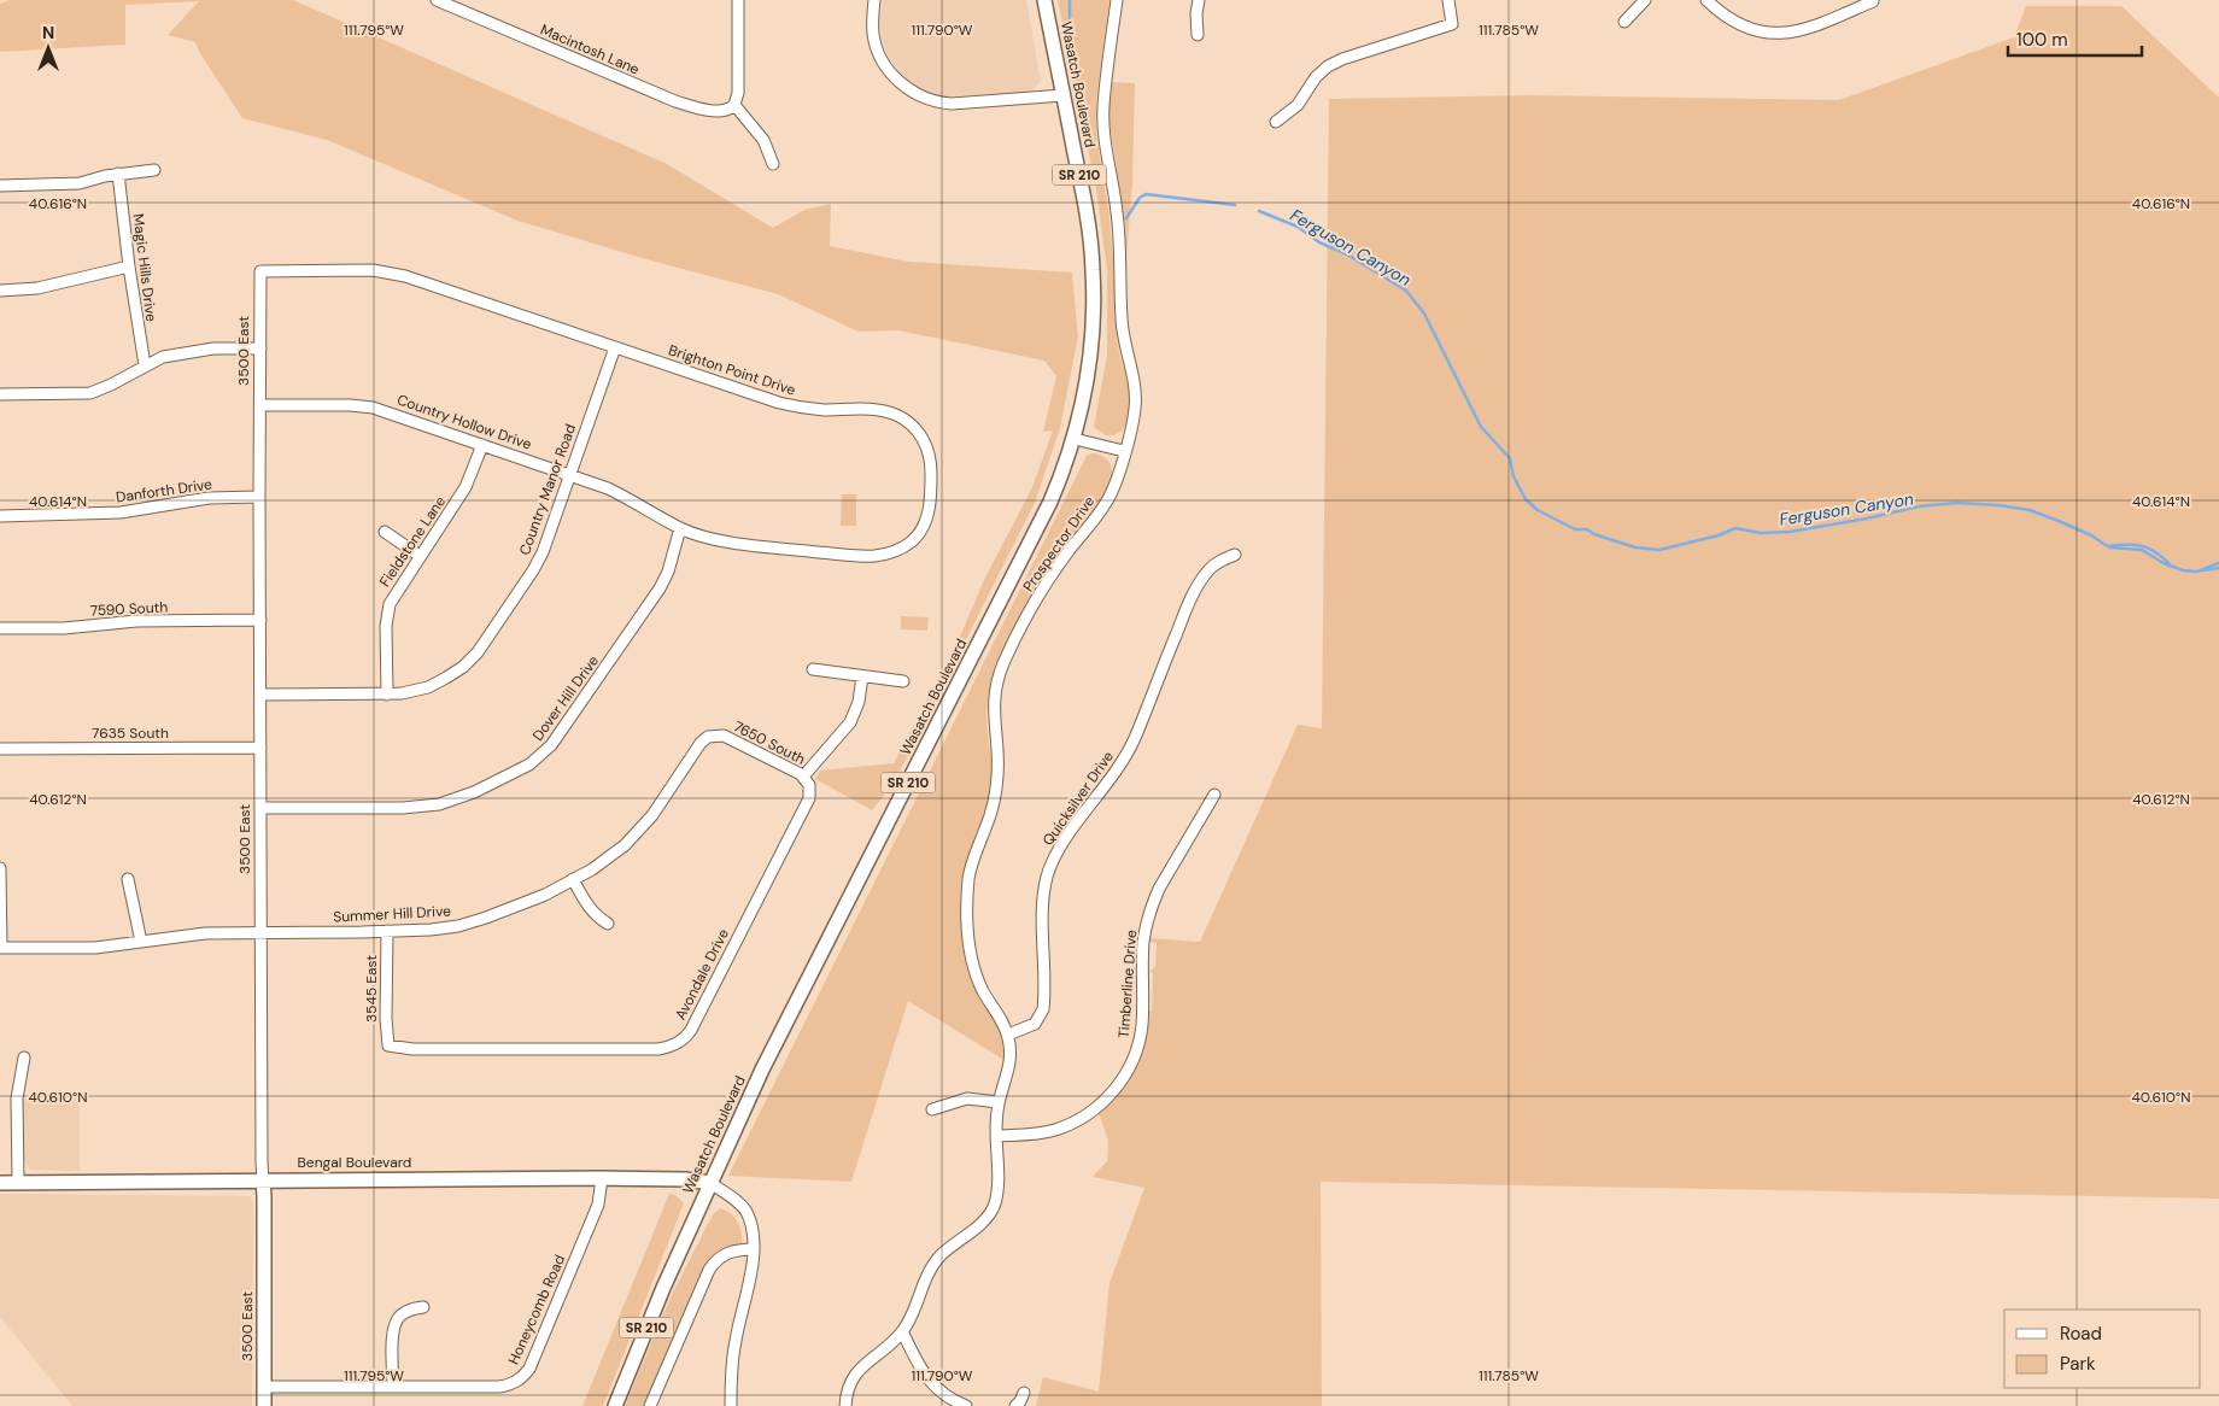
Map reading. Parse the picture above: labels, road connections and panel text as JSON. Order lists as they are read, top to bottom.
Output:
{
  "streets": {
    "main road": [
      "Wasatch Boulevard",
      "SR 210",
      "3500 East",
      "Bengal Boulevard"
    ],
    "street": [
      "Macintosh Lane",
      "Magic Hills Drive",
      "Brighton Point Drive",
      "Country Hollow Drive",
      "Country Manor Road",
      "Danforth Drive",
      "Fieldstone Lane",
      "Prospector Drive",
      "7590 South",
      "Dover Hill Drive",
      "7635 South",
      "7650 South",
      "Quicksilver Drive",
      "Summer Hill Drive",
      "Avondale Drive",
      "Timberline Drive",
      "3545 East",
      "Honeycomb Road"
    ]
  },
  "crossings": [
    ["Wasatch Boulevard", "Bengal Boulevard"],
    ["3500 East", "Brighton Point Drive"],
    ["3500 East", "Country Hollow Drive"],
    ["3500 East", "Country Manor Road"],
    ["3500 East", "Danforth Drive"],
    ["3500 East", "7590 South"],
    ["3500 East", "Dover Hill Drive"],
    ["3500 East", "7635 South"],
    ["3500 East", "Summer Hill Drive"],
    ["3500 East", "Bengal Boulevard"],
    ["3500 East", "Honeycomb Road"],
    ["Brighton Point Drive", "Country Hollow Drive"],
    ["Brighton Point Drive", "Country Manor Road"],
    ["Brighton Point Drive", "Dover Hill Drive"],
    ["Country Hollow Drive", "Country Manor Road"],
    ["Country Hollow Drive", "Fieldstone Lane"],
    ["Country Hollow Drive", "Dover Hill Drive"],
    ["Country Manor Road", "Fieldstone Lane"],
    ["Prospector Drive", "Quicksilver Drive"],
    ["Prospector Drive", "Timberline Drive"],
    ["7650 South", "Summer Hill Drive"],
    ["7650 South", "Avondale Drive"],
    ["Summer Hill Drive", "3545 East"],
    ["Avondale Drive", "3545 East"],
    ["Bengal Boulevard", "Honeycomb Road"]
  ],
  "water": ["Ferguson Canyon"],
  "legend": ["Road", "Park"],
  "scale_bar": "100 m",
  "north": "top",
  "coordinates": [
    "111.795°W",
    "111.790°W",
    "111.785°W",
    "40.616°N",
    "40.614°N",
    "40.612°N",
    "40.610°N"
  ]
}
